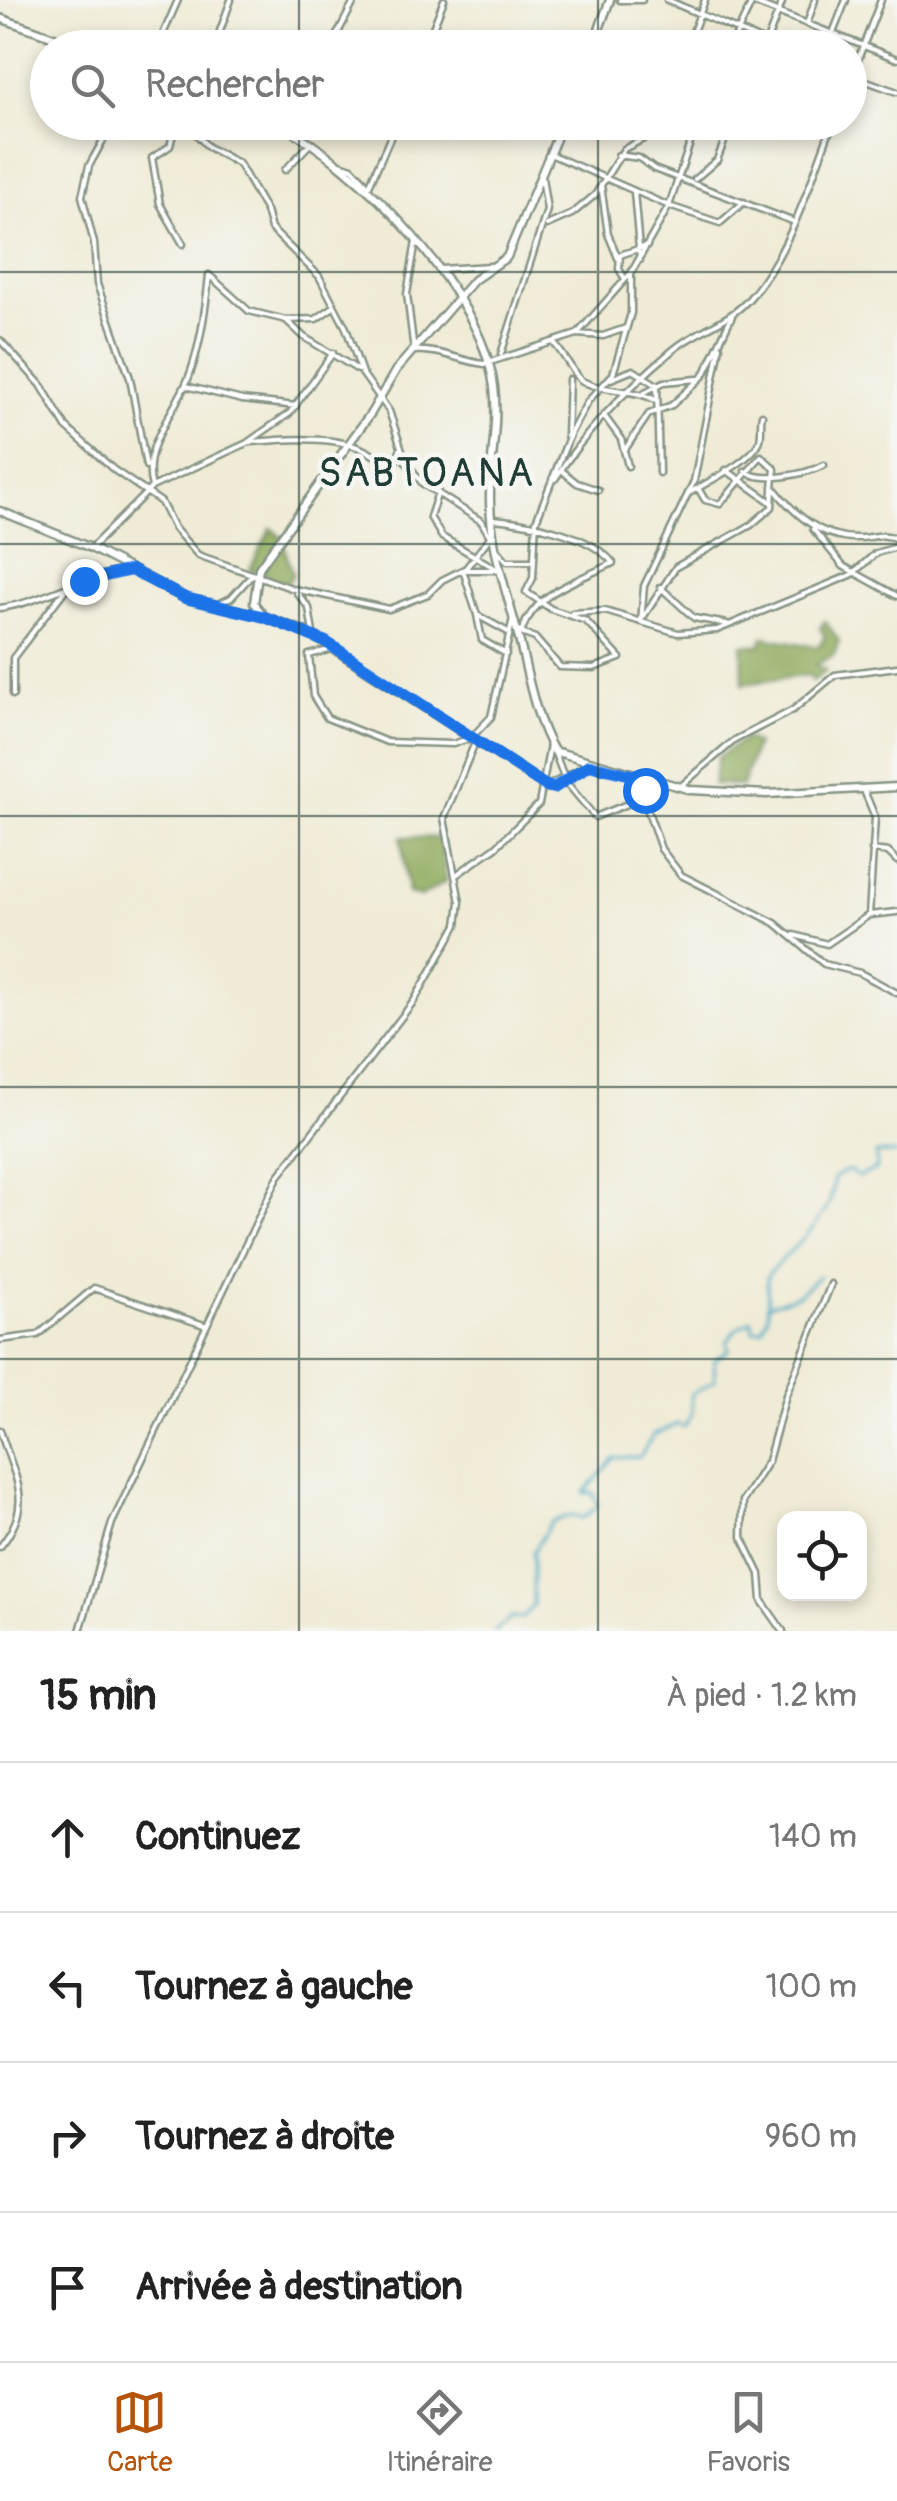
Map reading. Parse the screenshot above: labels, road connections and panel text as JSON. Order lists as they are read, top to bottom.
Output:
{
  "districts": ["SABTOANA"],
  "page": {
    "search": "Rechercher",
    "heading": ["15 min", "À pied · 1.2 km"],
    "list": [
      ["Continuez", "140 m"],
      ["Tournez à gauche", "100 m"],
      ["Tournez à droite", "960 m"],
      "Arrivée à destination"
    ],
    "nav": ["Carte", "Itinéraire", "Favoris"]
  }
}
